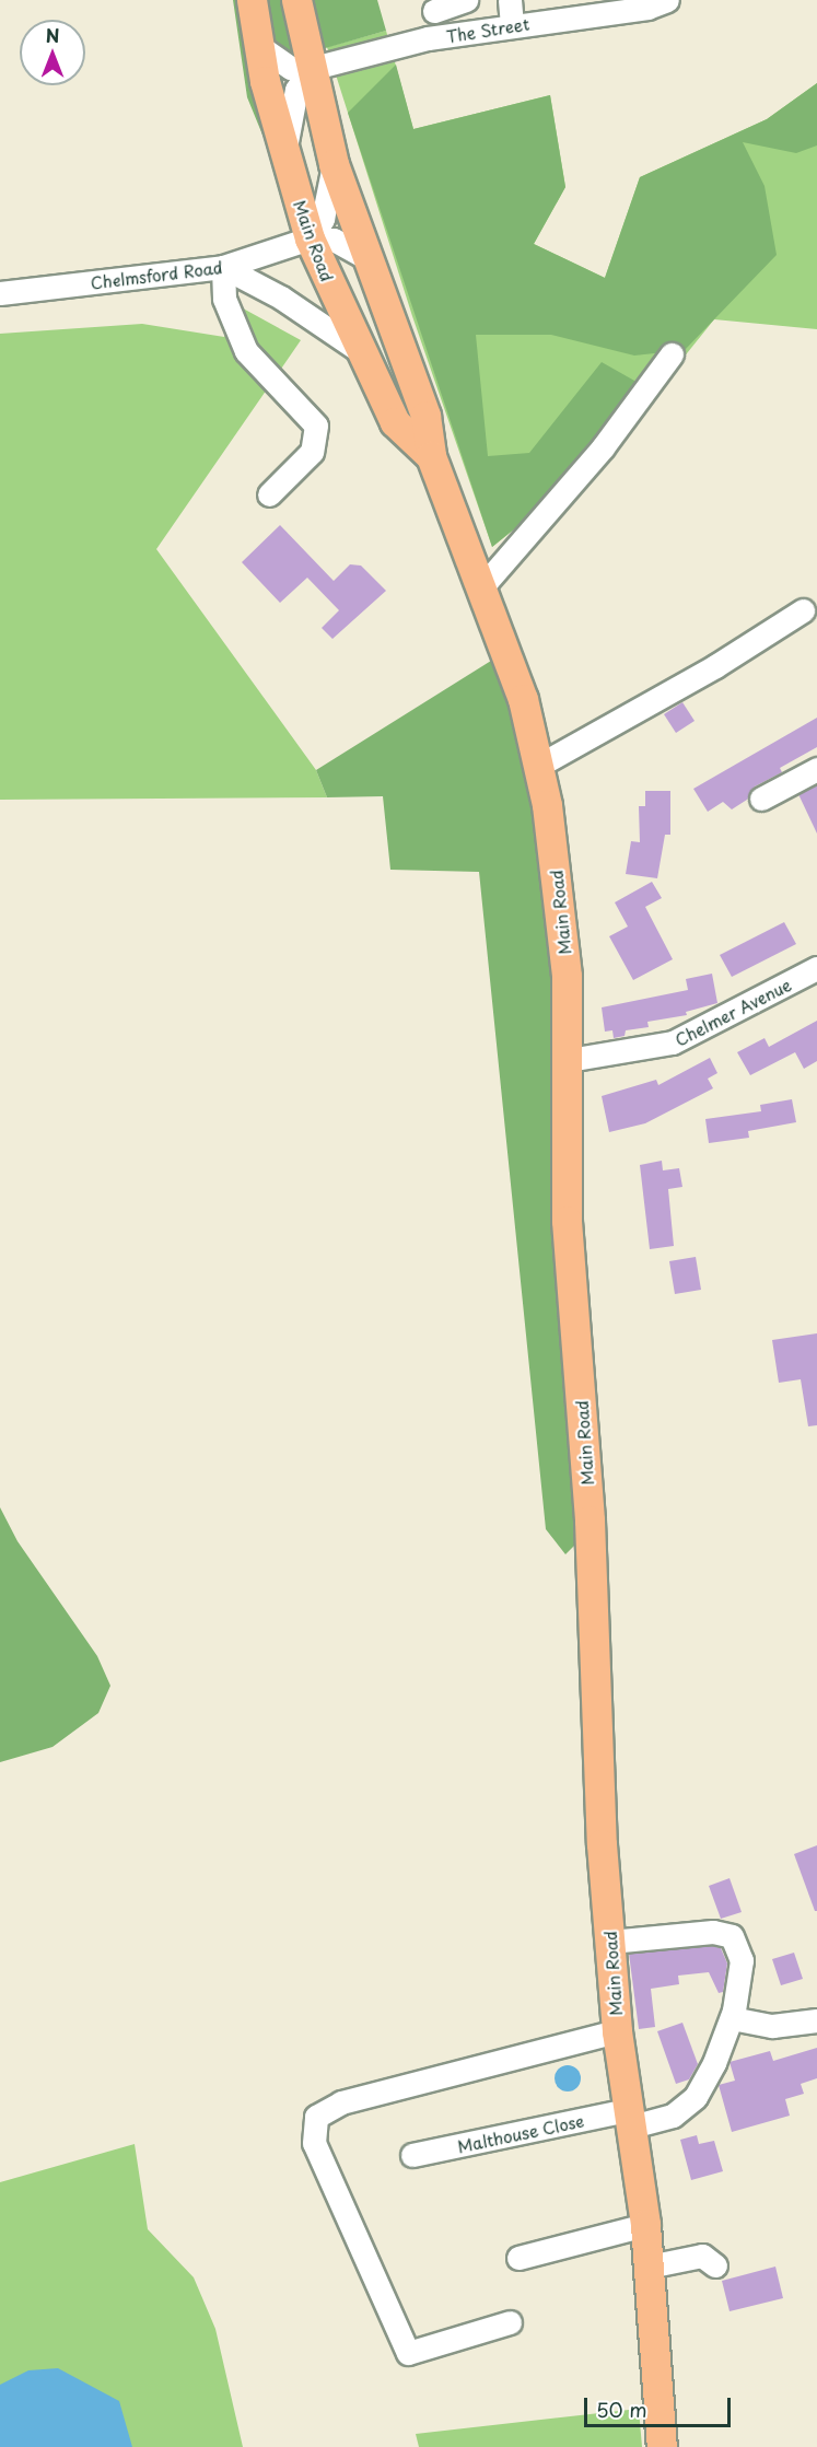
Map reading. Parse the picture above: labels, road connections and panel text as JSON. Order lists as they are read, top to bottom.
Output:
{
  "streets": {
    "main road": ["Main Road"],
    "street": [
      "The Street",
      "Chelmsford Road",
      "Chelmer Avenue",
      "Malthouse Close"
    ]
  },
  "crossings": [
    ["The Street", "Main Road"],
    ["Main Road", "Chelmsford Road"],
    ["Main Road", "Chelmer Avenue"],
    ["Main Road", "Malthouse Close"]
  ],
  "scale_bar": "50 m",
  "north": "top"
}
